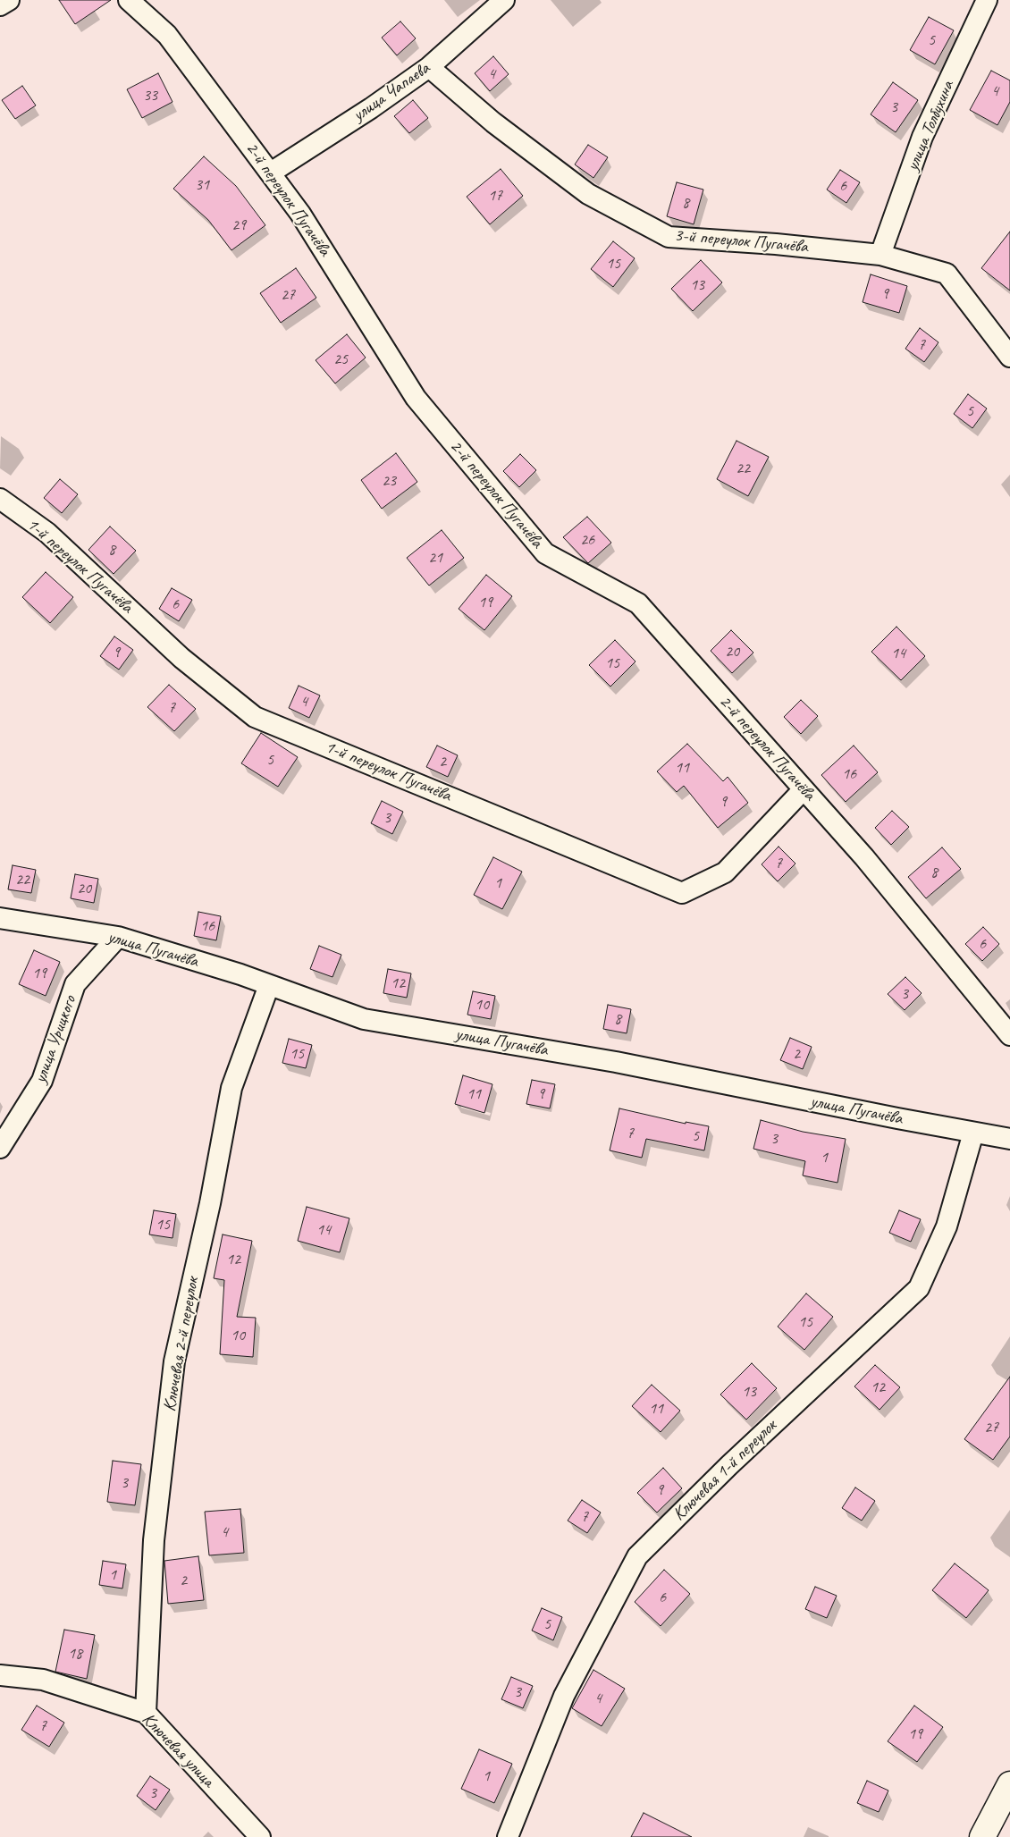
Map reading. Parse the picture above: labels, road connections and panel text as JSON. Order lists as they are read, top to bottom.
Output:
{
  "streets": {
    "street": [
      "улица Чапаева",
      "улица Толбухина",
      "2-й переулок Пугачёва",
      "3-й переулок Пугачёва",
      "1-й переулок Пугачёва",
      "улица Пугачёва",
      "улица Урицкого",
      "Ключевая 2-й переулок",
      "Ключевая 1-й переулок",
      "Ключевая улица"
    ]
  },
  "crossings": [
    ["улица Чапаева", "2-й переулок Пугачёва"],
    ["улица Чапаева", "3-й переулок Пугачёва"],
    ["улица Толбухина", "3-й переулок Пугачёва"],
    ["2-й переулок Пугачёва", "1-й переулок Пугачёва"],
    ["улица Пугачёва", "улица Урицкого"],
    ["улица Пугачёва", "Ключевая 2-й переулок"],
    ["улица Пугачёва", "Ключевая 1-й переулок"],
    ["Ключевая 2-й переулок", "Ключевая улица"]
  ],
  "house_numbers": [
    "5",
    "4",
    "4",
    "33",
    "3",
    "31",
    "6",
    "17",
    "8",
    "29",
    "15",
    "13",
    "9",
    "27",
    "7",
    "25",
    "5",
    "22",
    "23",
    "26",
    "8",
    "21",
    "19",
    "6",
    "20",
    "9",
    "14",
    "15",
    "4",
    "7",
    "5",
    "2",
    "11",
    "16",
    "9",
    "3",
    "7",
    "8",
    "22",
    "1",
    "20",
    "16",
    "6",
    "19",
    "12",
    "3",
    "10",
    "8",
    "15",
    "2",
    "11",
    "9",
    "7",
    "5",
    "3",
    "1",
    "15",
    "14",
    "12",
    "15",
    "10",
    "12",
    "13",
    "11",
    "27",
    "3",
    "9",
    "7",
    "4",
    "1",
    "2",
    "6",
    "5",
    "18",
    "3",
    "4",
    "7",
    "19",
    "1",
    "3"
  ]
}
